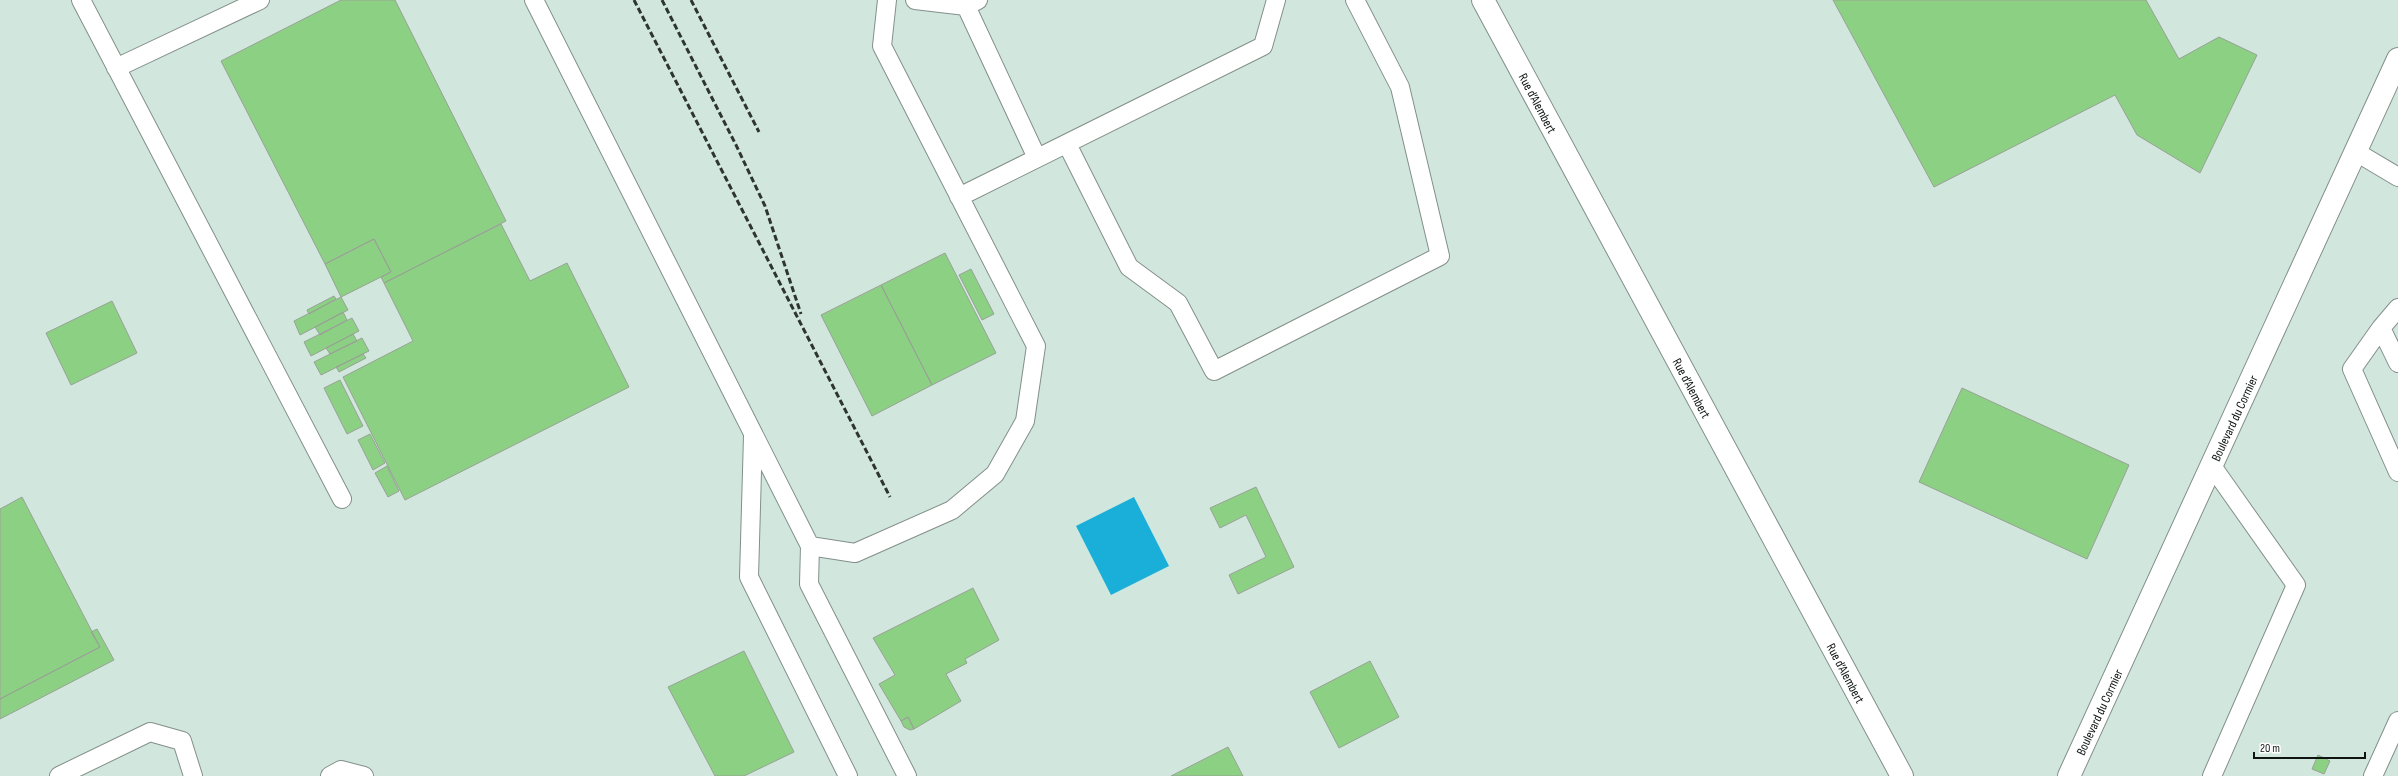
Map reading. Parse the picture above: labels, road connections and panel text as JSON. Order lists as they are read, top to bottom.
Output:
{
  "streets": {
    "street": ["Rue d’Alembert", "Boulevard du Cormier"]
  },
  "scale_bar": "20 m"
}
